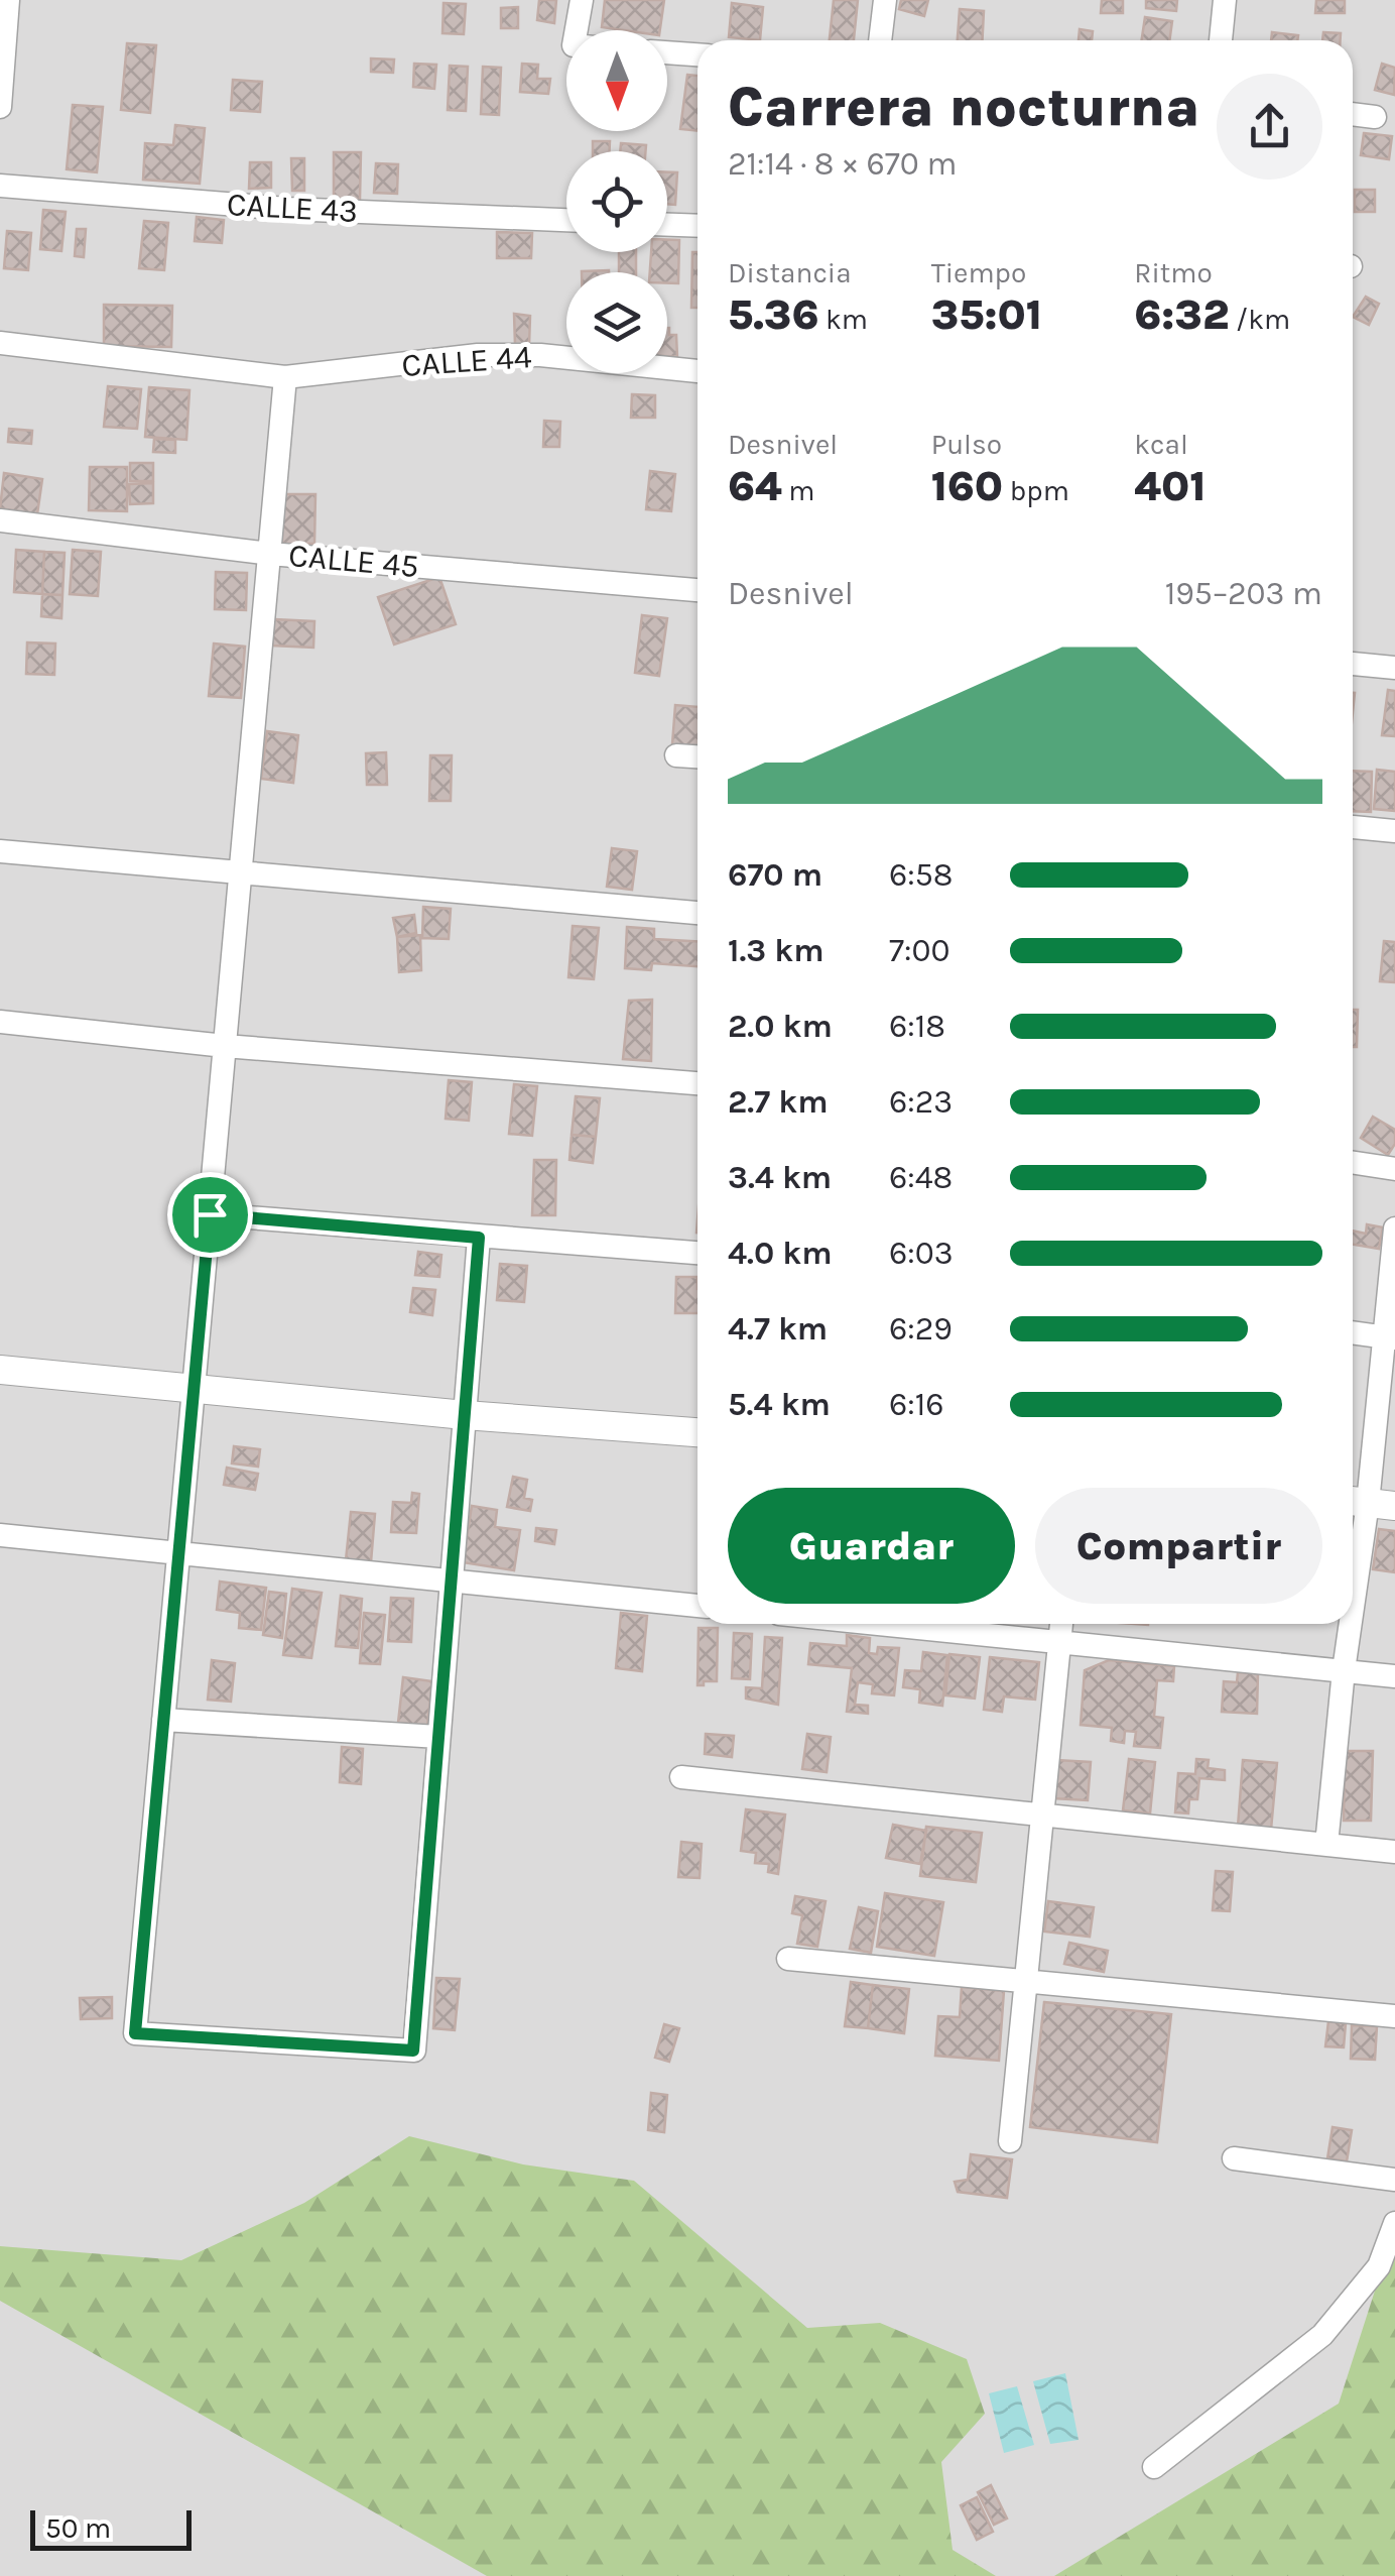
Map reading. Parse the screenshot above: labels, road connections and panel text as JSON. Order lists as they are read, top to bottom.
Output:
{
  "streets": {
    "street": ["CALLE 43", "CALLE 44", "CALLE 45"]
  },
  "scale_bar": "50 m",
  "north": "bottom",
  "page": {
    "heading": ["Carrera nocturna", "21:14 · 8 × 670 m"],
    "stats": [
      ["Distancia", "5.36 km"],
      ["Tiempo", "35:01"],
      ["Ritmo", "6:32 /km"],
      ["Desnivel", "64 m"],
      ["Pulso", "160 bpm"],
      ["kcal", "401"]
    ],
    "chart": ["Desnivel", "195–203 m"],
    "list": [
      {
        "name": "670 m",
        "note": "6:58"
      },
      {
        "name": "1.3 km",
        "note": "7:00"
      },
      {
        "name": "2.0 km",
        "note": "6:18"
      },
      {
        "name": "2.7 km",
        "note": "6:23"
      },
      {
        "name": "3.4 km",
        "note": "6:48"
      },
      {
        "name": "4.0 km",
        "note": "6:03"
      },
      {
        "name": "4.7 km",
        "note": "6:29"
      },
      {
        "name": "5.4 km",
        "note": "6:16"
      }
    ],
    "buttons": ["Guardar", "Compartir"],
    "scale": "50 m"
  }
}
